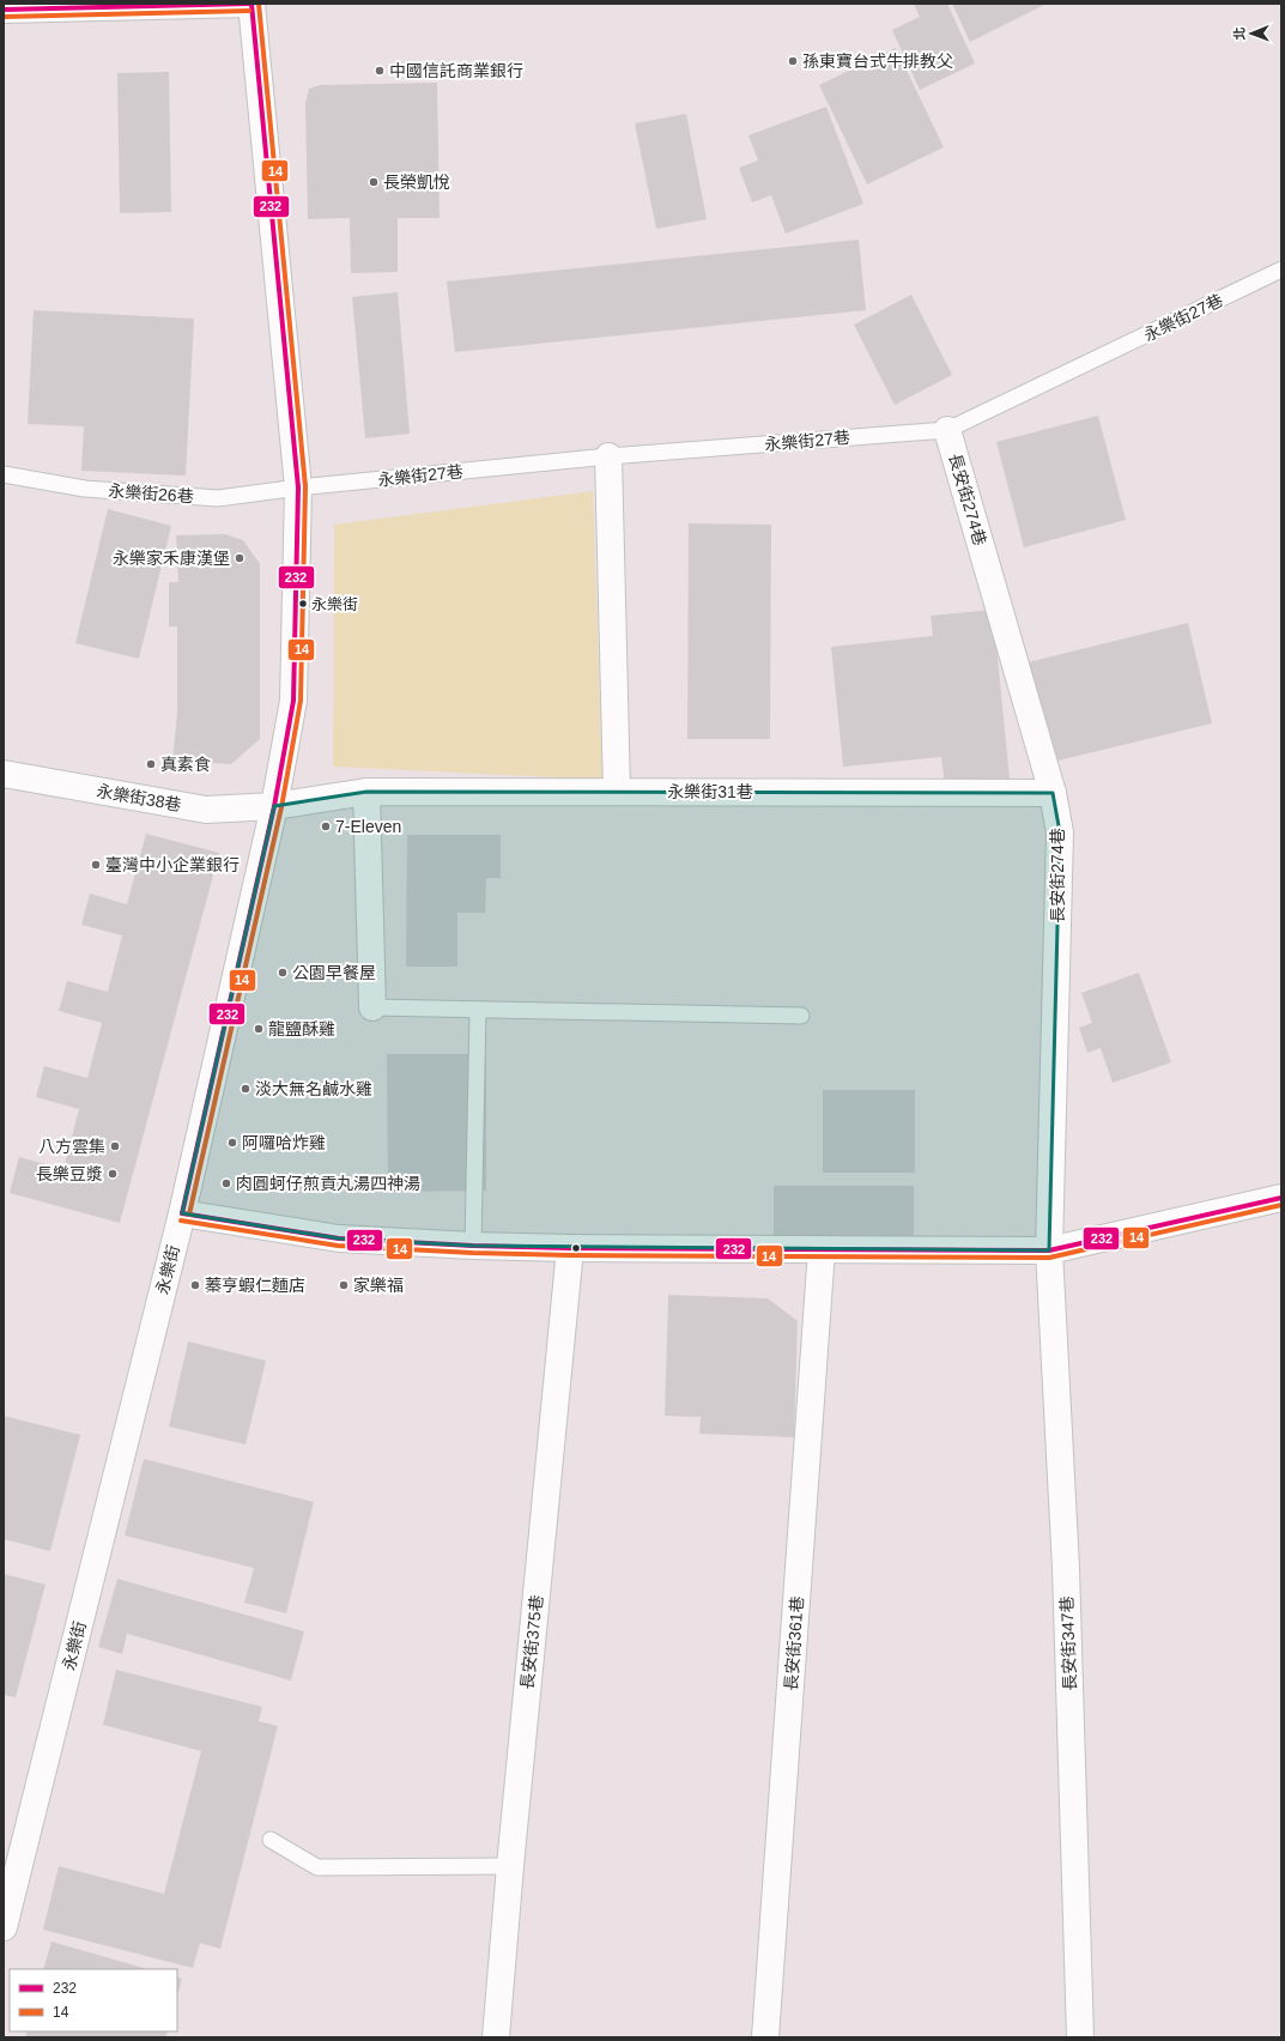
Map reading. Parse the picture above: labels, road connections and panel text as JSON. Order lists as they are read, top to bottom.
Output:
{
  "streets": {
    "street": [
      "長安街274巷",
      "永樂街31巷",
      "永樂街38巷",
      "永樂街",
      "長安街375巷",
      "長安街361巷",
      "長安街347巷"
    ],
    "lane": ["永樂街27巷", "永樂街26巷"]
  },
  "crossings": [
    ["永樂街27巷", "永樂街26巷"],
    ["永樂街27巷", "長安街274巷"],
    ["永樂街27巷", "永樂街"],
    ["永樂街26巷", "永樂街"],
    ["長安街274巷", "永樂街31巷"],
    ["長安街274巷", "長安街347巷"],
    ["永樂街31巷", "永樂街38巷"],
    ["永樂街31巷", "永樂街"],
    ["永樂街38巷", "永樂街"]
  ],
  "places": [
    "孫東寶台式牛排教父",
    "中國信託商業銀行",
    "長榮凱悅",
    "永樂家禾康漢堡",
    "永樂街",
    "真素食",
    "7-Eleven",
    "臺灣中小企業銀行",
    "公園早餐屋",
    "龍鹽酥雞",
    "淡大無名鹹水雞",
    "阿囉哈炸雞",
    "八方雲集",
    "長樂豆漿",
    "肉圓蚵仔煎貢丸湯四神湯",
    "蓁亨蝦仁麵店",
    "家樂福"
  ],
  "lines": ["transit line 232", "transit line 14"],
  "legend": ["232", "14"],
  "north": "left"
}
